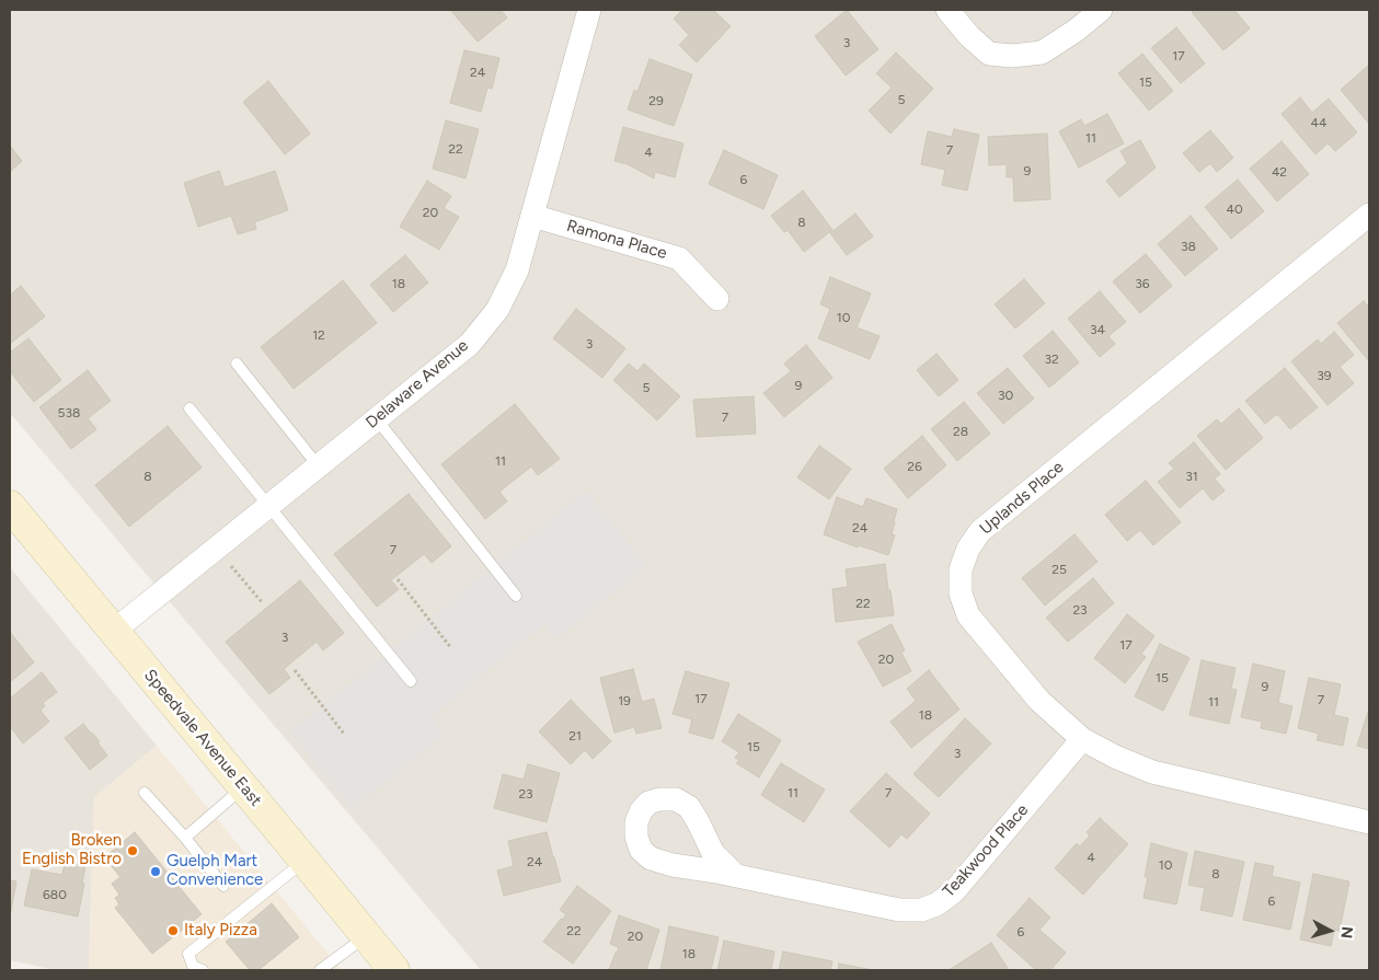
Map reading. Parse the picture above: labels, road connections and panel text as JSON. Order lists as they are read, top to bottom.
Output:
{
  "streets": {
    "main road": ["Speedvale Avenue East"],
    "street": [
      "Ramona Place",
      "Delaware Avenue",
      "Uplands Place",
      "Teakwood Place"
    ]
  },
  "crossings": [
    ["Ramona Place", "Delaware Avenue"],
    ["Delaware Avenue", "Speedvale Avenue East"],
    ["Uplands Place", "Teakwood Place"]
  ],
  "places": ["Broken English Bistro", "Guelph Mart Convenience", "Italy Pizza"],
  "house_numbers": [
    "3",
    "17",
    "24",
    "15",
    "5",
    "29",
    "44",
    "11",
    "22",
    "7",
    "4",
    "9",
    "42",
    "6",
    "40",
    "20",
    "8",
    "38",
    "18",
    "36",
    "10",
    "34",
    "12",
    "3",
    "32",
    "39",
    "9",
    "5",
    "30",
    "538",
    "7",
    "28",
    "11",
    "26",
    "8",
    "31",
    "24",
    "7",
    "25",
    "22",
    "23",
    "3",
    "17",
    "20",
    "15",
    "9",
    "17",
    "7",
    "19",
    "11",
    "18",
    "21",
    "15",
    "3",
    "11",
    "7",
    "23",
    "4",
    "24",
    "10",
    "8",
    "680",
    "6",
    "22",
    "6",
    "20",
    "18"
  ],
  "north": "right"
}
